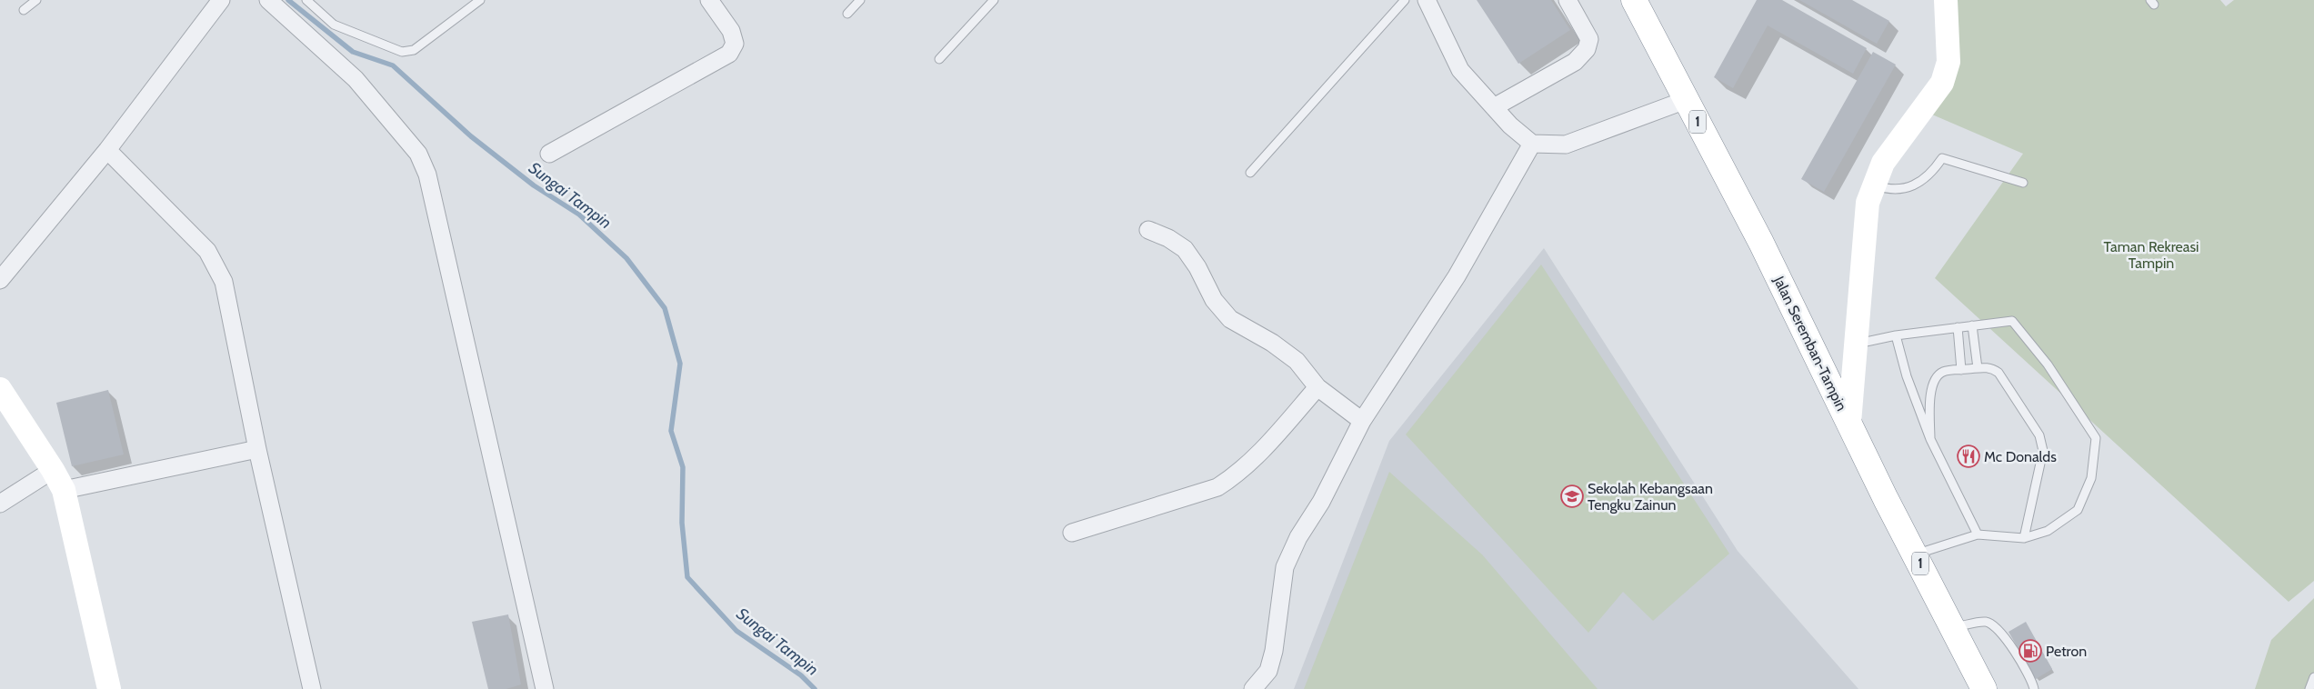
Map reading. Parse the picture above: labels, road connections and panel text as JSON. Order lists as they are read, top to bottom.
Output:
{
  "streets": {
    "highway": ["1", "Jalan Seremban-Tampin"]
  },
  "water": ["Sungai Tampin"],
  "parks": ["Taman Rekreasi Tampin"],
  "places": {
    "restaurant": ["Mc Donalds"],
    "school or university": ["Sekolah Kebangsaan Tengku Zainun"],
    "fuel station": ["Petron"]
  }
}
